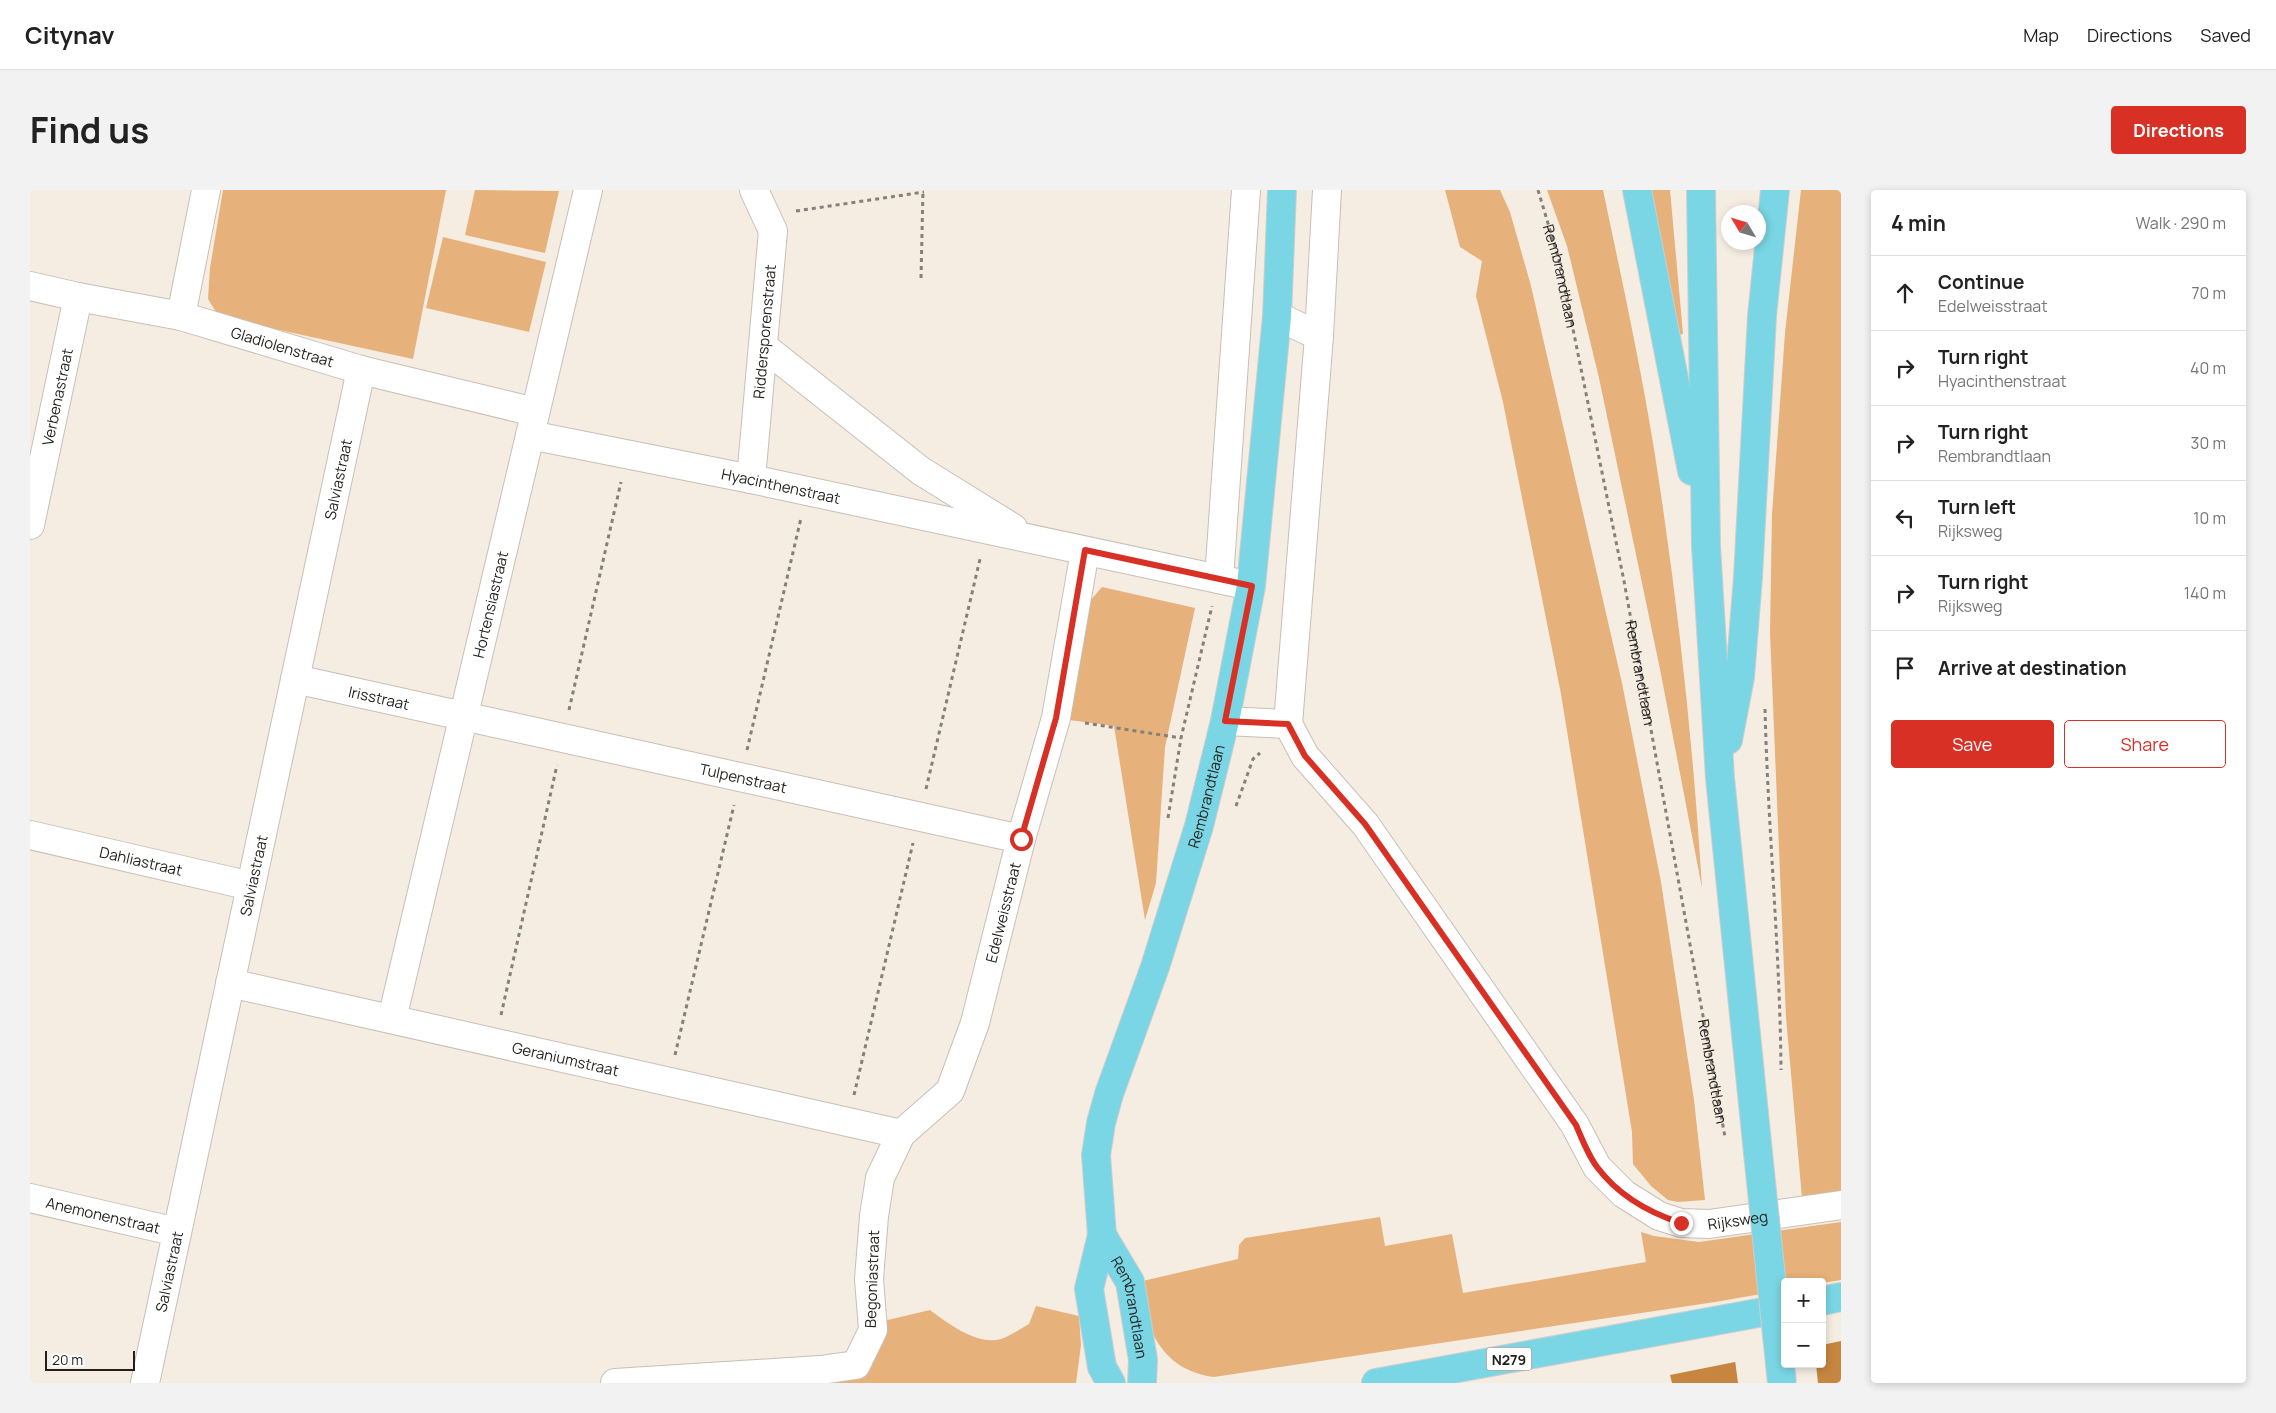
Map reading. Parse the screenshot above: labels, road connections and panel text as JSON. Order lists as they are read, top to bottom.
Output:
{
  "streets": {
    "main road": ["Rembrandtlaan", "N279"],
    "street": [
      "Riddersporenstraat",
      "Gladiolenstraat",
      "Verbenastraat",
      "Salviastraat",
      "Hyacinthenstraat",
      "Hortensiastraat",
      "Irisstraat",
      "Tulpenstraat",
      "Dahliastraat",
      "Edelweisstraat",
      "Geraniumstraat",
      "Anemonenstraat",
      "Rijksweg",
      "Begoniastraat"
    ]
  },
  "crossings": [
    ["Rembrandtlaan", "Hyacinthenstraat"],
    ["Riddersporenstraat", "Hyacinthenstraat"],
    ["Gladiolenstraat", "Verbenastraat"],
    ["Gladiolenstraat", "Salviastraat"],
    ["Gladiolenstraat", "Hyacinthenstraat"],
    ["Gladiolenstraat", "Hortensiastraat"],
    ["Salviastraat", "Irisstraat"],
    ["Salviastraat", "Dahliastraat"],
    ["Salviastraat", "Geraniumstraat"],
    ["Salviastraat", "Anemonenstraat"],
    ["Hyacinthenstraat", "Hortensiastraat"],
    ["Hyacinthenstraat", "Edelweisstraat"],
    ["Hortensiastraat", "Irisstraat"],
    ["Hortensiastraat", "Tulpenstraat"],
    ["Hortensiastraat", "Geraniumstraat"],
    ["Irisstraat", "Tulpenstraat"],
    ["Tulpenstraat", "Edelweisstraat"],
    ["Edelweisstraat", "Geraniumstraat"],
    ["Edelweisstraat", "Begoniastraat"],
    ["Geraniumstraat", "Begoniastraat"]
  ],
  "scale_bar": "20 m",
  "north": "top left",
  "page": {
    "header": "Citynav",
    "nav": ["Map", "Directions", "Saved"],
    "title": "Find us",
    "buttons": [
      "Directions",
      ["Save", "Share"]
    ],
    "heading": ["4 min", "Walk · 290 m"],
    "list": [
      ["Continue", "Edelweisstraat", "70 m"],
      ["Turn right", "Hyacinthenstraat", "40 m"],
      ["Turn right", "Rembrandtlaan", "30 m"],
      ["Turn left", "Rijksweg", "10 m"],
      ["Turn right", "Rijksweg", "140 m"],
      "Arrive at destination"
    ],
    "map_buttons": ["+", "−"],
    "scale": "20 m"
  }
}
